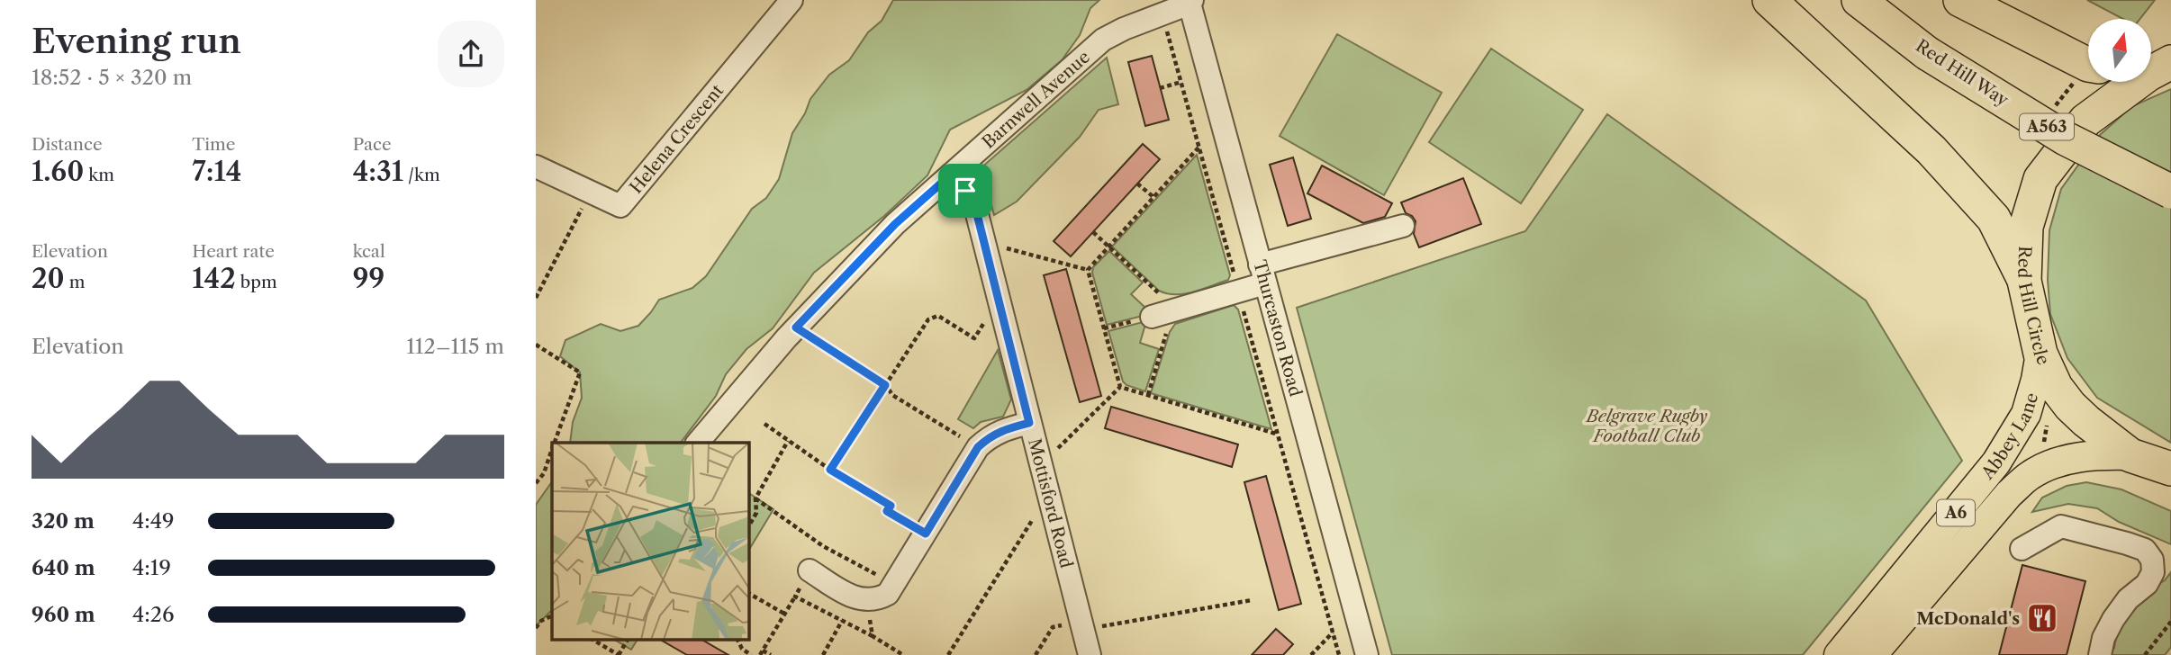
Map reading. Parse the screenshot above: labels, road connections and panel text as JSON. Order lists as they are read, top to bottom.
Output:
{
  "streets": {
    "highway": [
      "Red Hill Way",
      "A563",
      "Red Hill Circle",
      "A6"
    ],
    "main road": ["Abbey Lane"],
    "street": [
      "Barnwell Avenue",
      "Helena Crescent",
      "Thurcaston Road",
      "Mottisford Road"
    ]
  },
  "crossings": [
    ["Barnwell Avenue", "Thurcaston Road"],
    ["Barnwell Avenue", "Mottisford Road"],
    ["Red Hill Circle", "Abbey Lane"]
  ],
  "parks": ["Belgrave Rugby Football Club"],
  "places": {
    "restaurant": ["McDonald's"]
  },
  "north": "top",
  "page": {
    "heading": ["Evening run", "18:52 · 5 × 320 m"],
    "stats": [
      ["Distance", "1.60 km"],
      ["Time", "7:14"],
      ["Pace", "4:31 /km"],
      ["Elevation", "20 m"],
      ["Heart rate", "142 bpm"],
      ["kcal", "99"]
    ],
    "chart": ["Elevation", "112–115 m"],
    "list": [
      {
        "name": "320 m",
        "note": "4:49"
      },
      {
        "name": "640 m",
        "note": "4:19"
      },
      {
        "name": "960 m",
        "note": "4:26"
      }
    ]
  }
}
